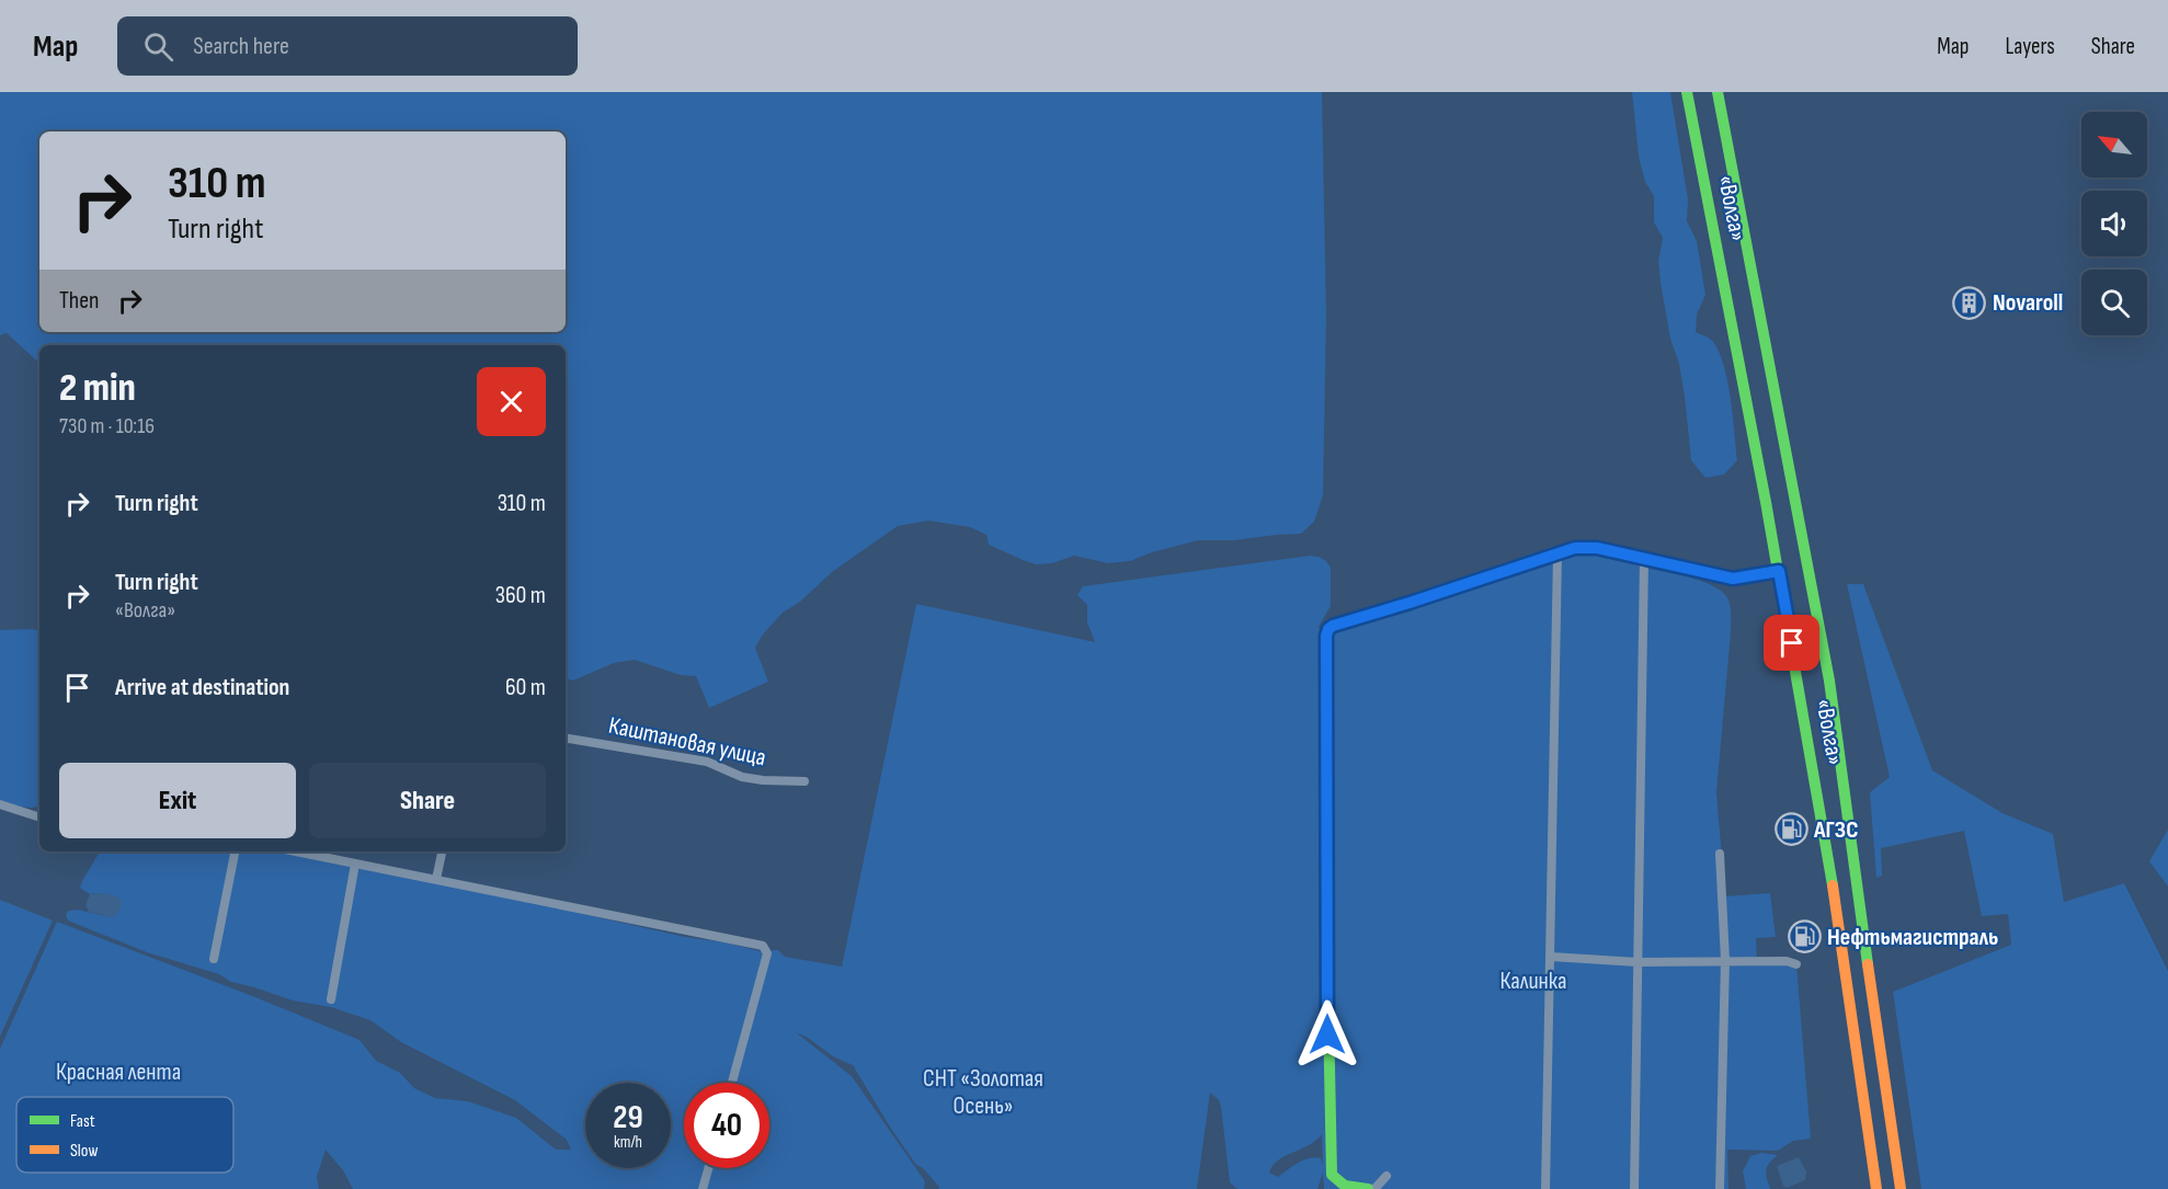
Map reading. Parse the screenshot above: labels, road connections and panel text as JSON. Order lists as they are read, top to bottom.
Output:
{
  "streets": {
    "main road": ["«Волга»"],
    "street": ["Каштановая улица"]
  },
  "parks": ["Калинка", "Красная лента", "СНТ «Золотая Осень»"],
  "places": {
    "building": ["Novaroll"],
    "fuel station": ["АГЗС", "Нефтьмагистраль"]
  },
  "legend": ["Fast", "Slow"],
  "north": "top left",
  "page": {
    "header": "Map",
    "search": "Search here",
    "nav": ["Map", "Layers", "Share"],
    "turn": ["310 m", "Turn right"],
    "then": "Then",
    "heading": ["2 min", "730 m · 10:16"],
    "list": [
      {
        "name": "Turn right",
        "value": "310 m"
      },
      {
        "name": "Turn right",
        "note": "«Волга»",
        "value": "360 m"
      },
      {
        "name": "Arrive at destination",
        "value": "60 m"
      }
    ],
    "buttons": ["Exit", "Share"],
    "speed": "29 km/h",
    "limit": "40"
  }
}
